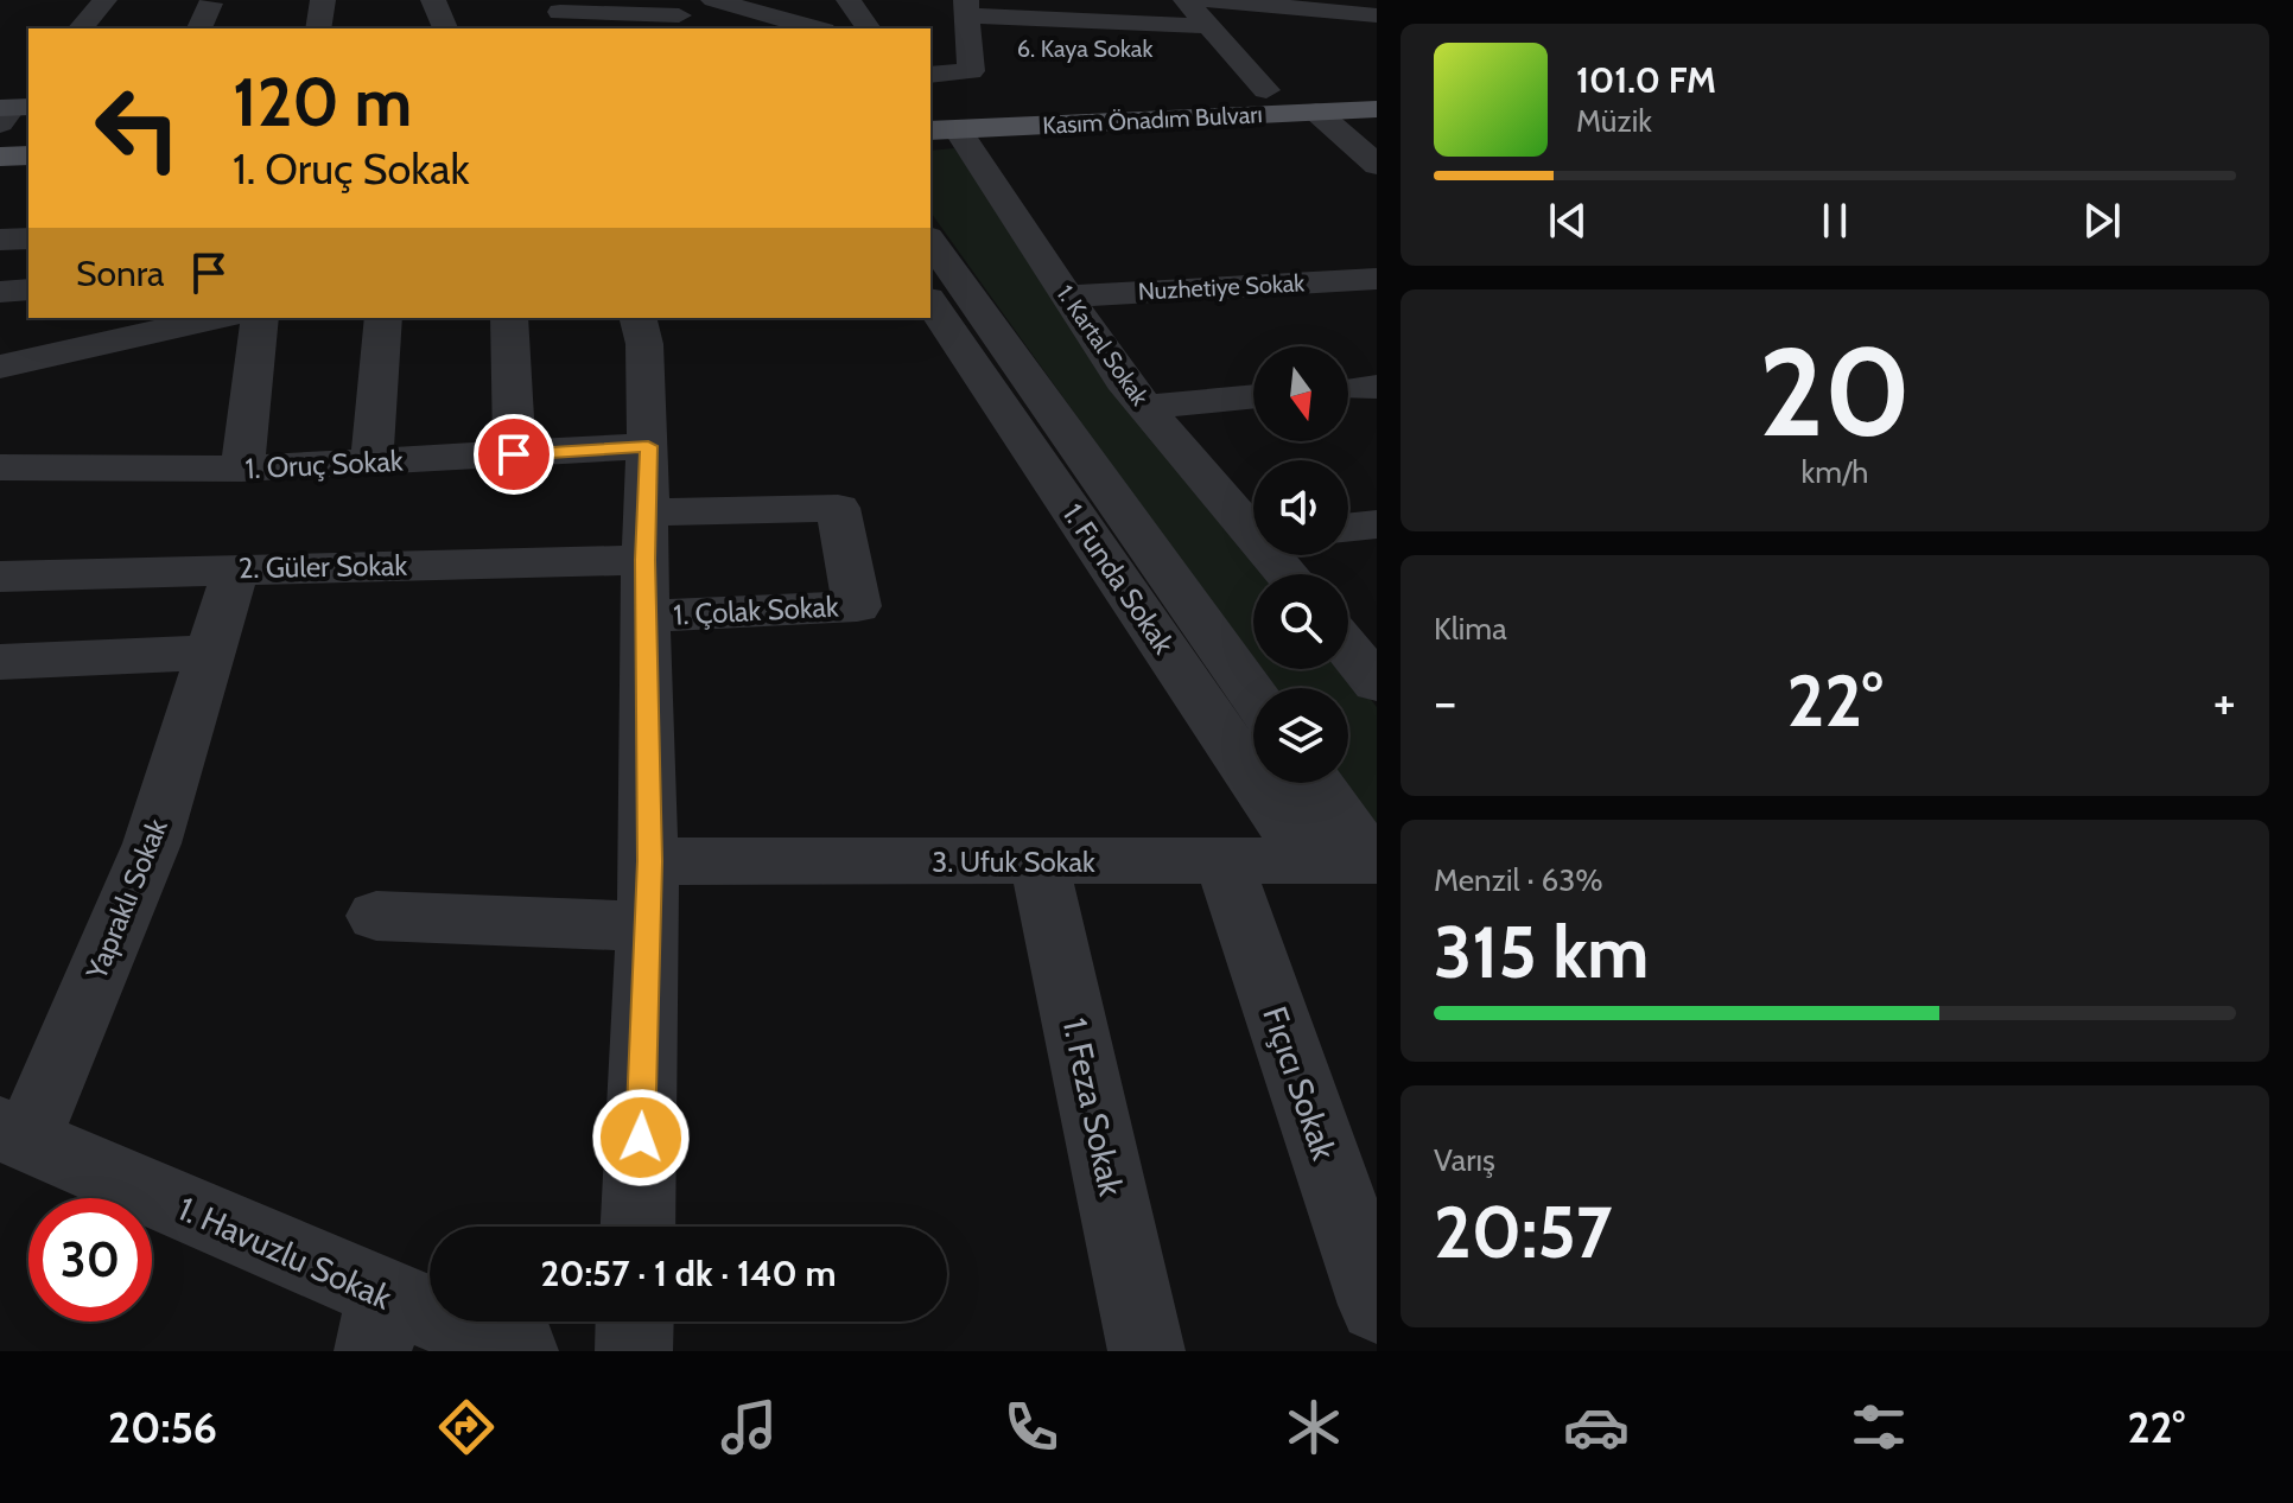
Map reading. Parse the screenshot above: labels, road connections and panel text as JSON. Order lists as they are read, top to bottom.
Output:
{
  "streets": {
    "main road": ["Kasım Önadım Bulvarı"],
    "street": [
      "6. Kaya Sokak",
      "Nuzhetiye Sokak",
      "1. Kartal Sokak",
      "1. Oruç Sokak",
      "2. Güler Sokak",
      "1. Funda Sokak",
      "1. Çolak Sokak",
      "3. Ufuk Sokak",
      "Yapraklı Sokak",
      "Fıçıcı Sokak",
      "1. Feza Sokak",
      "1. Havuzlu Sokak"
    ]
  },
  "crossings": [
    ["Kasım Önadım Bulvarı", "1. Kartal Sokak"],
    ["Nuzhetiye Sokak", "1. Kartal Sokak"],
    ["2. Güler Sokak", "1. Çolak Sokak"],
    ["2. Güler Sokak", "Yapraklı Sokak"],
    ["1. Funda Sokak", "3. Ufuk Sokak"],
    ["3. Ufuk Sokak", "Fıçıcı Sokak"],
    ["3. Ufuk Sokak", "1. Feza Sokak"],
    ["Yapraklı Sokak", "1. Havuzlu Sokak"]
  ],
  "north": "bottom",
  "page": {
    "turn": ["120 m", "1. Oruç Sokak"],
    "song": ["101.0 FM", "Müzik"],
    "then": "Sonra",
    "tile": [
      ["20", "km/h"],
      "Klima",
      ["Menzil · 63%", "315 km"],
      ["Varış", "20:57"]
    ],
    "heat": ["−", "22°", "+"],
    "limit": "30",
    "trip": "20:57 · 1 dk · 140 m",
    "tabs": ["20:56", "22°"]
  }
}
